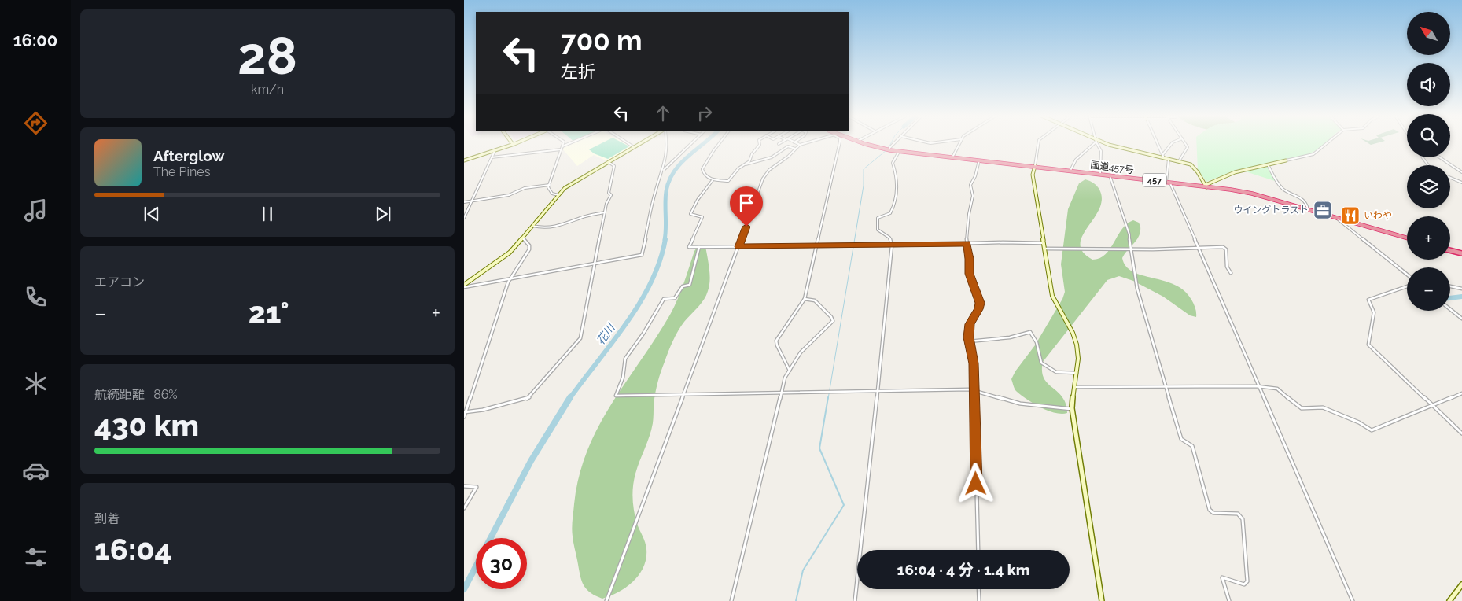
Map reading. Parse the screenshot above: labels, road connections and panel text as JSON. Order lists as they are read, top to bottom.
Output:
{
  "streets": {
    "highway": ["国道457号", "457"]
  },
  "water": ["花川"],
  "places": {
    "office": ["ウイングトラスト"],
    "restaurant": ["いわや"]
  },
  "north": "top left",
  "page": {
    "tabs": "16:00",
    "tile": [
      ["28", "km/h"],
      "エアコン",
      ["航続距離 · 86%", "430 km"],
      ["到着", "16:04"]
    ],
    "map_buttons": ["+", "−"],
    "turn": ["700 m", "左折"],
    "song": ["Afterglow", "The Pines"],
    "heat": ["−", "21°", "+"],
    "limit": "30",
    "trip": "16:04 · 4 分 · 1.4 km"
  }
}
